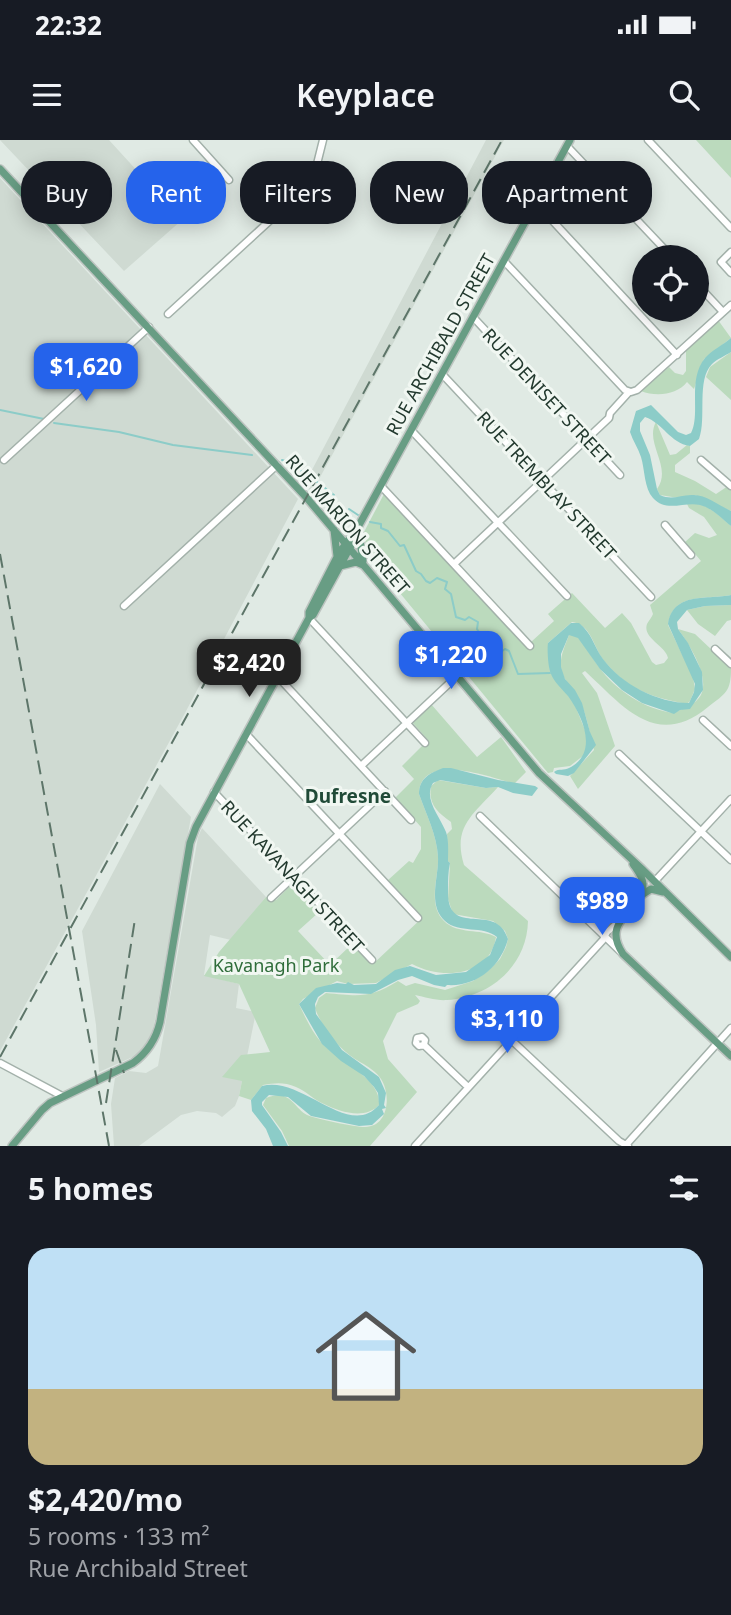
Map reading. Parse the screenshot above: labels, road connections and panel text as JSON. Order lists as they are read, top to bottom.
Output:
{
  "streets": {
    "main road": ["RUE ARCHIBALD STREET", "RUE MARION STREET"],
    "street": ["RUE DENISET STREET", "RUE TREMBLAY STREET", "RUE KAVANAGH STREET"]
  },
  "crossings": [
    ["RUE ARCHIBALD STREET", "RUE DENISET STREET"],
    ["RUE ARCHIBALD STREET", "RUE TREMBLAY STREET"],
    ["RUE ARCHIBALD STREET", "RUE MARION STREET"],
    ["RUE ARCHIBALD STREET", "RUE KAVANAGH STREET"]
  ],
  "districts": ["Dufresne"],
  "parks": ["Kavanagh Park"],
  "page": {
    "status": "22:32",
    "header": "Keyplace",
    "chip": [
      "Buy",
      "Rent",
      "Filters",
      "New",
      "Apartment"
    ],
    "price": [
      "$1,620",
      "$1,220",
      "$2,420",
      "$989",
      "$3,110"
    ],
    "heading": "5 homes",
    "list": [
      {
        "name": "$2,420/mo",
        "note": "5 rooms · 133 m² · Rue Archibald Street"
      }
    ]
  }
}
